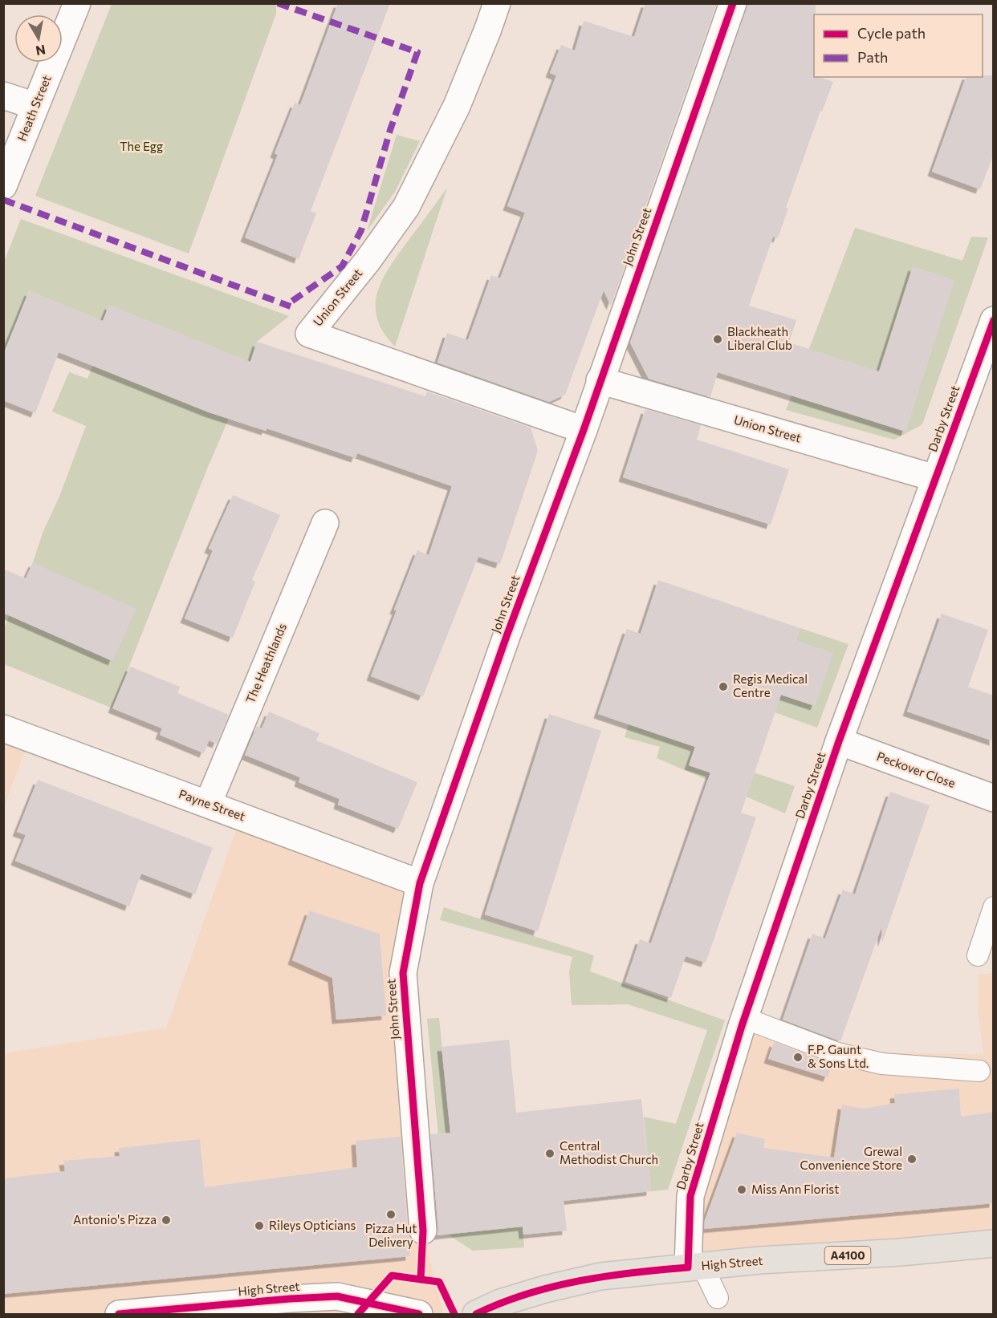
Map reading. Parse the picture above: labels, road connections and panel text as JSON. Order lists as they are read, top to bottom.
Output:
{
  "streets": {
    "main road": ["A4100", "High Street"],
    "street": [
      "Heath Street",
      "John Street",
      "Union Street",
      "Darby Street",
      "The Heathlands",
      "Peckover Close",
      "Payne Street"
    ]
  },
  "crossings": [
    ["John Street", "Union Street"],
    ["John Street", "Payne Street"],
    ["Union Street", "Darby Street"],
    ["Darby Street", "Peckover Close"],
    ["Darby Street", "High Street"],
    ["The Heathlands", "Payne Street"]
  ],
  "parks": ["The Egg"],
  "places": [
    "Blackheath Liberal Club",
    "Regis Medical Centre",
    "F.P. Gaunt & Sons Ltd.",
    "Central Methodist Church",
    "Grewal Convenience Store",
    "Miss Ann Florist",
    "Pizza Hut Delivery",
    "Antonio's Pizza",
    "Rileys Opticians"
  ],
  "legend": ["Cycle path", "Path"],
  "north": "bottom"
}
